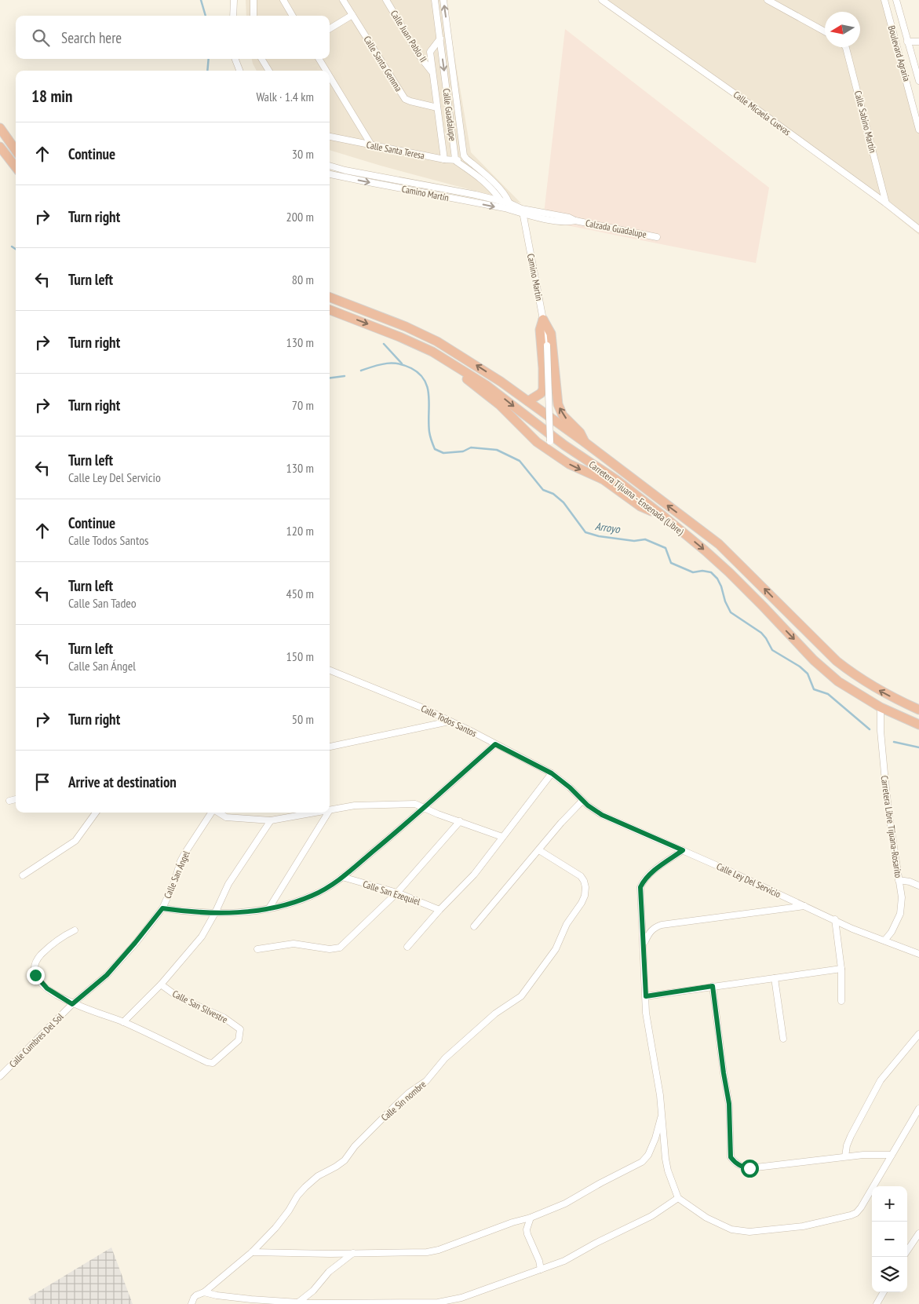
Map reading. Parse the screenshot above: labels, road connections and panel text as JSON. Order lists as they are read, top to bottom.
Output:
{
  "streets": {
    "highway": ["Carretera Tijuana - Ensenada (Libre)"],
    "street": [
      "Calle Juan Pablo II",
      "Boulevard Agraria",
      "Calle Santa Gemma",
      "Calle Micaela Cuevas",
      "Calle Guadalupe",
      "Calle Sabino Martín",
      "Calle Santa Teresa",
      "Camino Martín",
      "Calzada Guadalupe",
      "Camino Martin",
      "Calle Todos Santos",
      "Carretera Libre Tijuana-Rosarito",
      "Calle San Ángel",
      "Calle Ley Del Servicio",
      "Calle San Ezequiel",
      "Calle San Silvestre",
      "Calle Cumbres Del Sol",
      "Calle Sin nombre"
    ]
  },
  "crossings": [
    ["Calle Juan Pablo II", "Calle Santa Gemma"],
    ["Calle Juan Pablo II", "Calle Guadalupe"],
    ["Calle Juan Pablo II", "Calle Santa Teresa"],
    ["Calle Micaela Cuevas", "Calle Sabino Martín"],
    ["Calle Guadalupe", "Calle Santa Teresa"],
    ["Camino Martín", "Calzada Guadalupe"],
    ["Camino Martín", "Camino Martin"],
    ["Calzada Guadalupe", "Camino Martin"],
    ["Carretera Tijuana - Ensenada (Libre)", "Carretera Libre Tijuana-Rosarito"],
    ["Calle Todos Santos", "Calle Ley Del Servicio"],
    ["Carretera Libre Tijuana-Rosarito", "Calle Ley Del Servicio"],
    ["Calle San Ángel", "Calle Cumbres Del Sol"]
  ],
  "water": ["Arroyo"],
  "north": "left",
  "page": {
    "search": "Search here",
    "heading": ["18 min", "Walk · 1.4 km"],
    "list": [
      ["Continue", "30 m"],
      ["Turn right", "200 m"],
      ["Turn left", "80 m"],
      ["Turn right", "130 m"],
      ["Turn right", "70 m"],
      ["Turn left", "Calle Ley Del Servicio", "130 m"],
      ["Continue", "Calle Todos Santos", "120 m"],
      ["Turn left", "Calle San Tadeo", "450 m"],
      ["Turn left", "Calle San Ángel", "150 m"],
      ["Turn right", "50 m"],
      "Arrive at destination"
    ],
    "map_buttons": ["+", "−"]
  }
}
